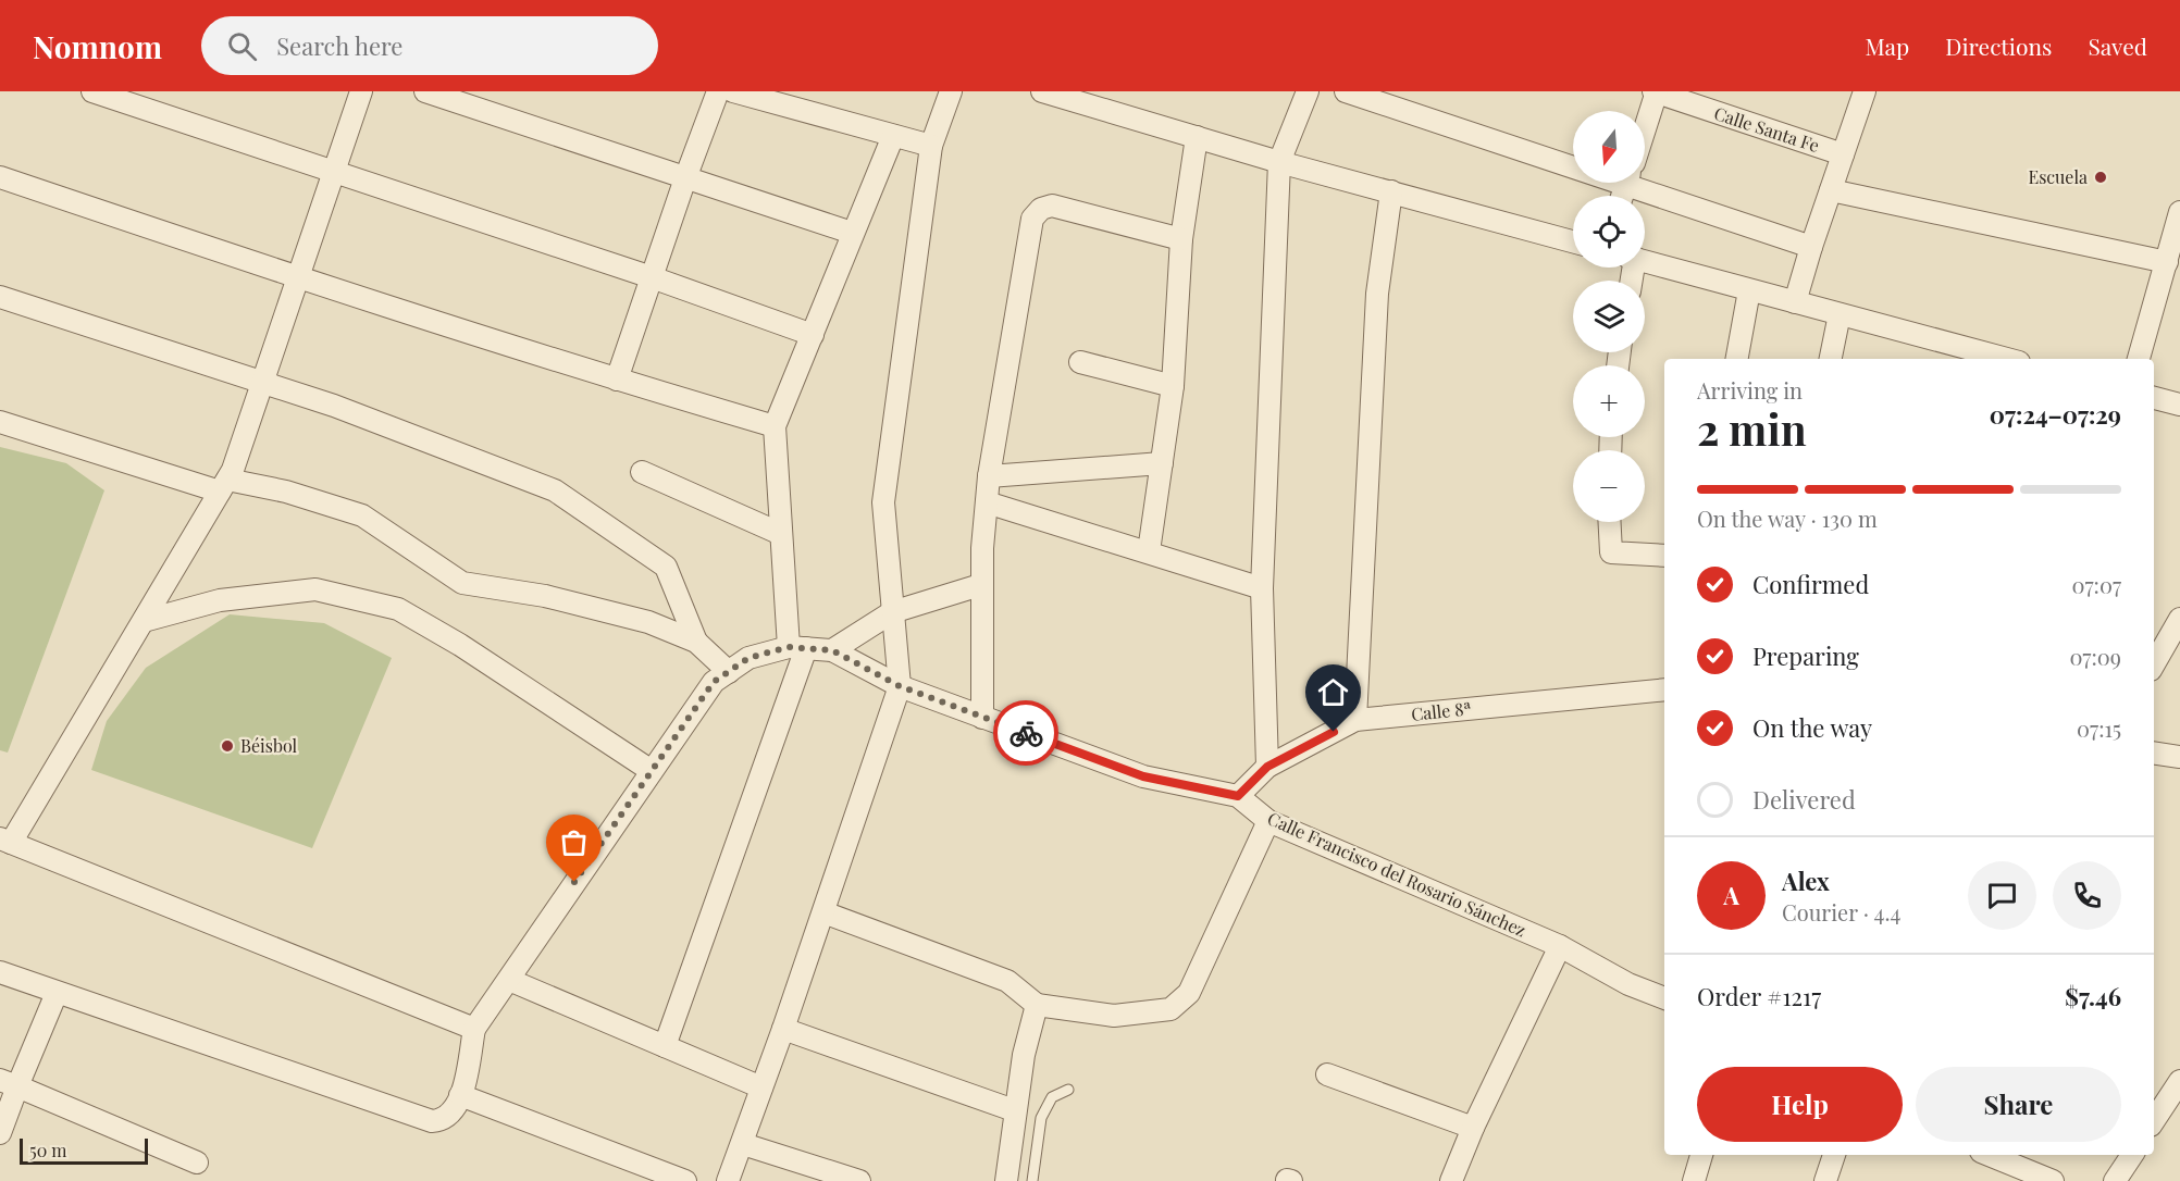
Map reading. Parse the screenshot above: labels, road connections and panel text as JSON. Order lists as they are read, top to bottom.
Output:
{
  "streets": {
    "street": ["Calle Santa Fe", "Calle 8ª", "Calle Francisco del Rosario Sánchez"]
  },
  "crossings": [
    ["Calle 8ª", "Calle Francisco del Rosario Sánchez"]
  ],
  "places": ["Escuela", "Béisbol"],
  "scale_bar": "50 m",
  "north": "bottom",
  "page": {
    "header": "Nomnom",
    "search": "Search here",
    "nav": ["Map", "Directions", "Saved"],
    "map_buttons": ["+", "−"],
    "heading": ["2 min", "Arriving in", "07:24–07:29"],
    "panel": [
      "Alex",
      "Courier · 4.4",
      "Order #1217",
      "$7.46"
    ],
    "bar": "On the way · 130 m",
    "list": [
      ["Confirmed", "07:07"],
      ["Preparing", "07:09"],
      ["On the way", "07:15"],
      "Delivered"
    ],
    "round": "A",
    "buttons": ["Help", "Share"],
    "scale": "50 m"
  }
}
